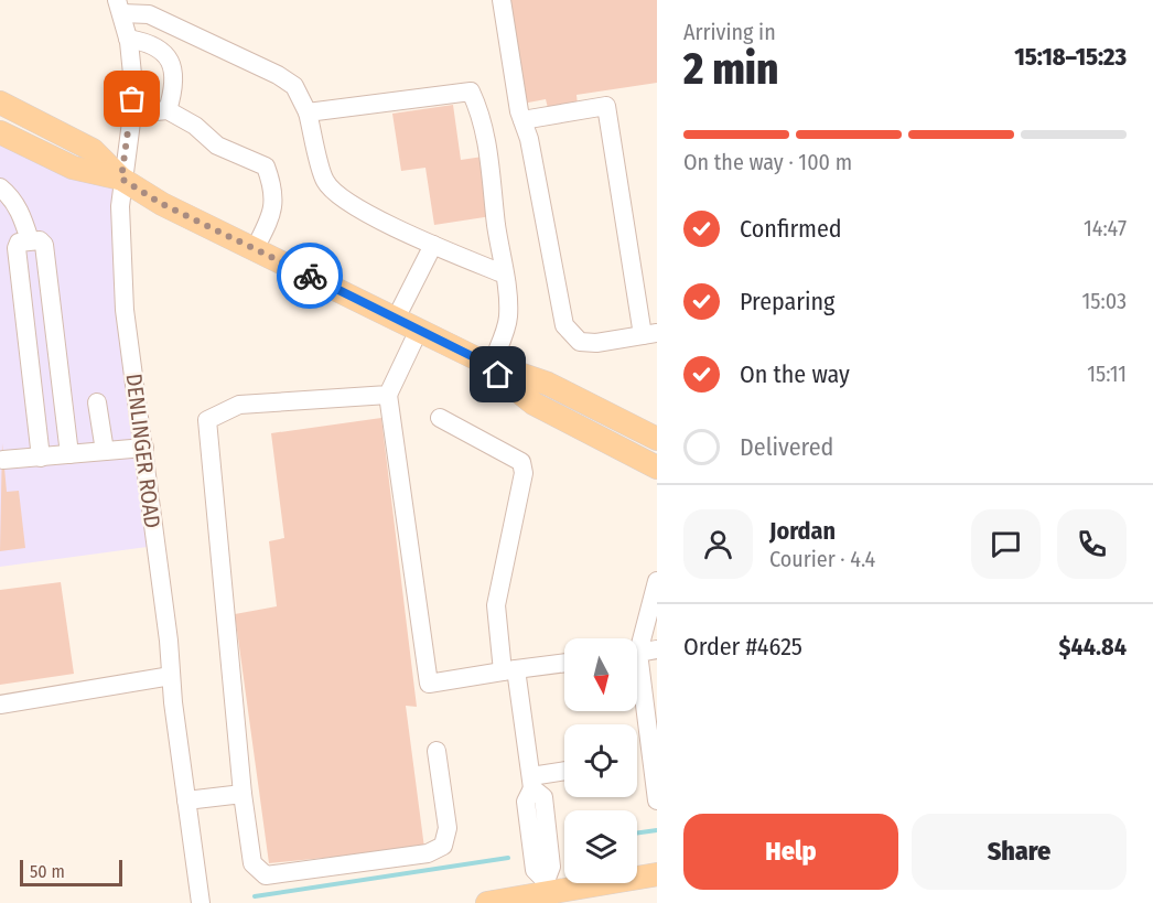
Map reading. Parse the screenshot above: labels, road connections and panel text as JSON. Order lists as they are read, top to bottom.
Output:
{
  "streets": {
    "street": ["DENLINGER ROAD"]
  },
  "scale_bar": "50 m",
  "north": "bottom",
  "page": {
    "heading": ["2 min", "Arriving in", "15:18–15:23"],
    "panel": [
      "Jordan",
      "Courier · 4.4",
      "Order #4625",
      "$44.84"
    ],
    "bar": "On the way · 100 m",
    "list": [
      ["Confirmed", "14:47"],
      ["Preparing", "15:03"],
      ["On the way", "15:11"],
      "Delivered"
    ],
    "buttons": ["Help", "Share"],
    "scale": "50 m"
  }
}
